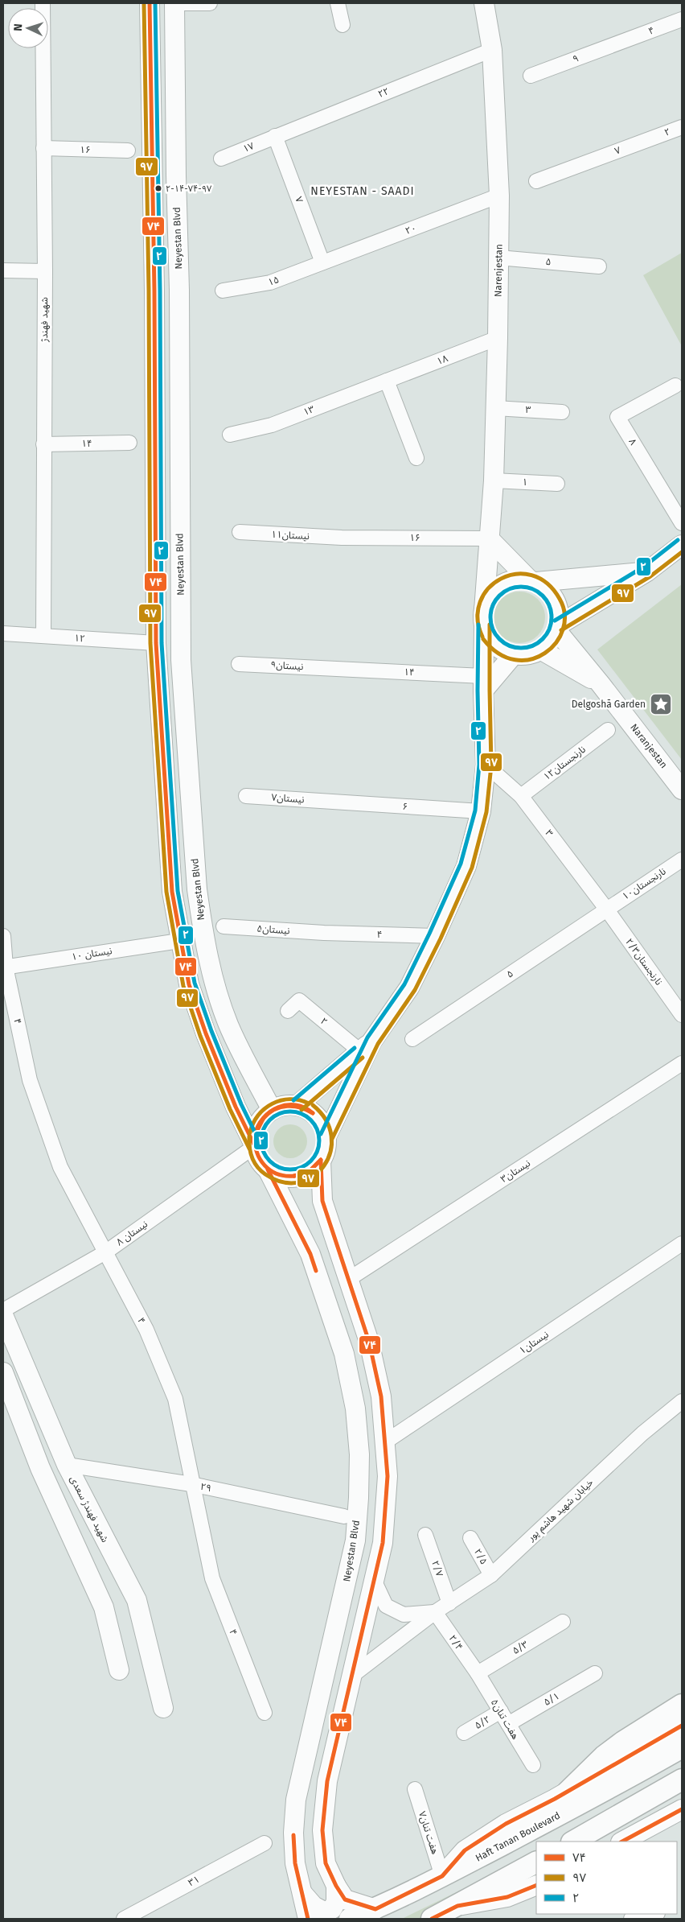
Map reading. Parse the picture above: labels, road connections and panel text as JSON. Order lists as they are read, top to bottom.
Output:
{
  "streets": {
    "main road": [
      "Neyestan Blvd",
      "Narenjestan",
      "Naranjestan",
      "شهید فهندژ سعدی",
      "Haft Tanan Boulevard"
    ],
    "street": [
      "۴",
      "۹",
      "۲۲",
      "۲",
      "۱۷",
      "۱۶",
      "۷",
      "۲۰",
      "۵",
      "۱۵",
      "شهید فهندژ",
      "۱۸",
      "۳",
      "۱۳",
      "۸",
      "۱۴",
      "۱",
      "۱۱نیستان",
      "۱۲",
      "۹نیستان",
      "۱۲نارنجستان",
      "۷نیستان",
      "۶",
      "۱۰نارنجستان",
      "۵نیستان",
      "نیستان ۱۰",
      "۲/۳نارنجستان",
      "۳نیستان",
      "نیستان ۸",
      "۱نیستان",
      "۲۹",
      "خیابان شهید هاشم پور",
      "۲/۵",
      "۲/۷",
      "۲/۴",
      "۵/۳",
      "۵/۱",
      "هفت تنان۵",
      "۵/۲",
      "هفت تنان۷",
      "۳۱"
    ]
  },
  "crossings": [
    ["۴", "۹"],
    ["۴", "Narenjestan"],
    ["۴", "۵نیستان"],
    ["۴", "نیستان ۱۰"],
    ["۴", "نیستان ۸"],
    ["۴", "۲۹"],
    ["۲۲", "۱۷"],
    ["۲۲", "۷"],
    ["۲۲", "Narenjestan"],
    ["۲", "۷"],
    ["۲", "Narenjestan"],
    ["۱۷", "۷"],
    ["۱۶", "Narenjestan"],
    ["۱۶", "شهید فهندژ"],
    ["۱۶", "۱۱نیستان"],
    ["۷", "۲۰"],
    ["۷", "۱۵"],
    ["۲۰", "Narenjestan"],
    ["۲۰", "۱۵"],
    ["Neyestan Blvd", "نیستان ۸"],
    ["۵", "Narenjestan"],
    ["۵", "۳"],
    ["۵", "۱۰نارنجستان"],
    ["۵", "۲/۳نارنجستان"],
    ["Narenjestan", "۱۸"],
    ["Narenjestan", "۳"],
    ["Narenjestan", "۱۴"],
    ["Narenjestan", "۱"],
    ["Narenjestan", "Naranjestan"],
    ["Narenjestan", "۶"],
    ["شهید فهندژ", "۱۴"],
    ["شهید فهندژ", "۱۲"],
    ["۱۸", "۱۳"],
    ["۳", "۱۲نارنجستان"],
    ["۳", "۱۰نارنجستان"],
    ["۳", "۲/۳نارنجستان"],
    ["۱۴", "۹نیستان"],
    ["۷نیستان", "۶"],
    ["۱۰نارنجستان", "۲/۳نارنجستان"],
    ["۲۹", "شهید فهندژ سعدی"],
    ["خیابان شهید هاشم پور", "۲/۵"],
    ["خیابان شهید هاشم پور", "۲/۷"],
    ["خیابان شهید هاشم پور", "۲/۴"],
    ["۲/۴", "۵/۳"],
    ["۲/۴", "هفت تنان۵"],
    ["۵/۳", "هفت تنان۵"],
    ["۵/۱", "هفت تنان۵"],
    ["هفت تنان۵", "۵/۲"],
    ["هفت تنان۷", "Haft Tanan Boulevard"]
  ],
  "districts": ["NEYESTAN - SAADI"],
  "places": {
    "other": ["۲-۱۴-۷۴-۹۷"],
    "place": ["Delgoshā Garden"]
  },
  "lines": ["transit line ۷۴", "transit line ۹۷", "transit line ۲"],
  "legend": ["۷۴", "۹۷", "۲"],
  "north": "left"
}
